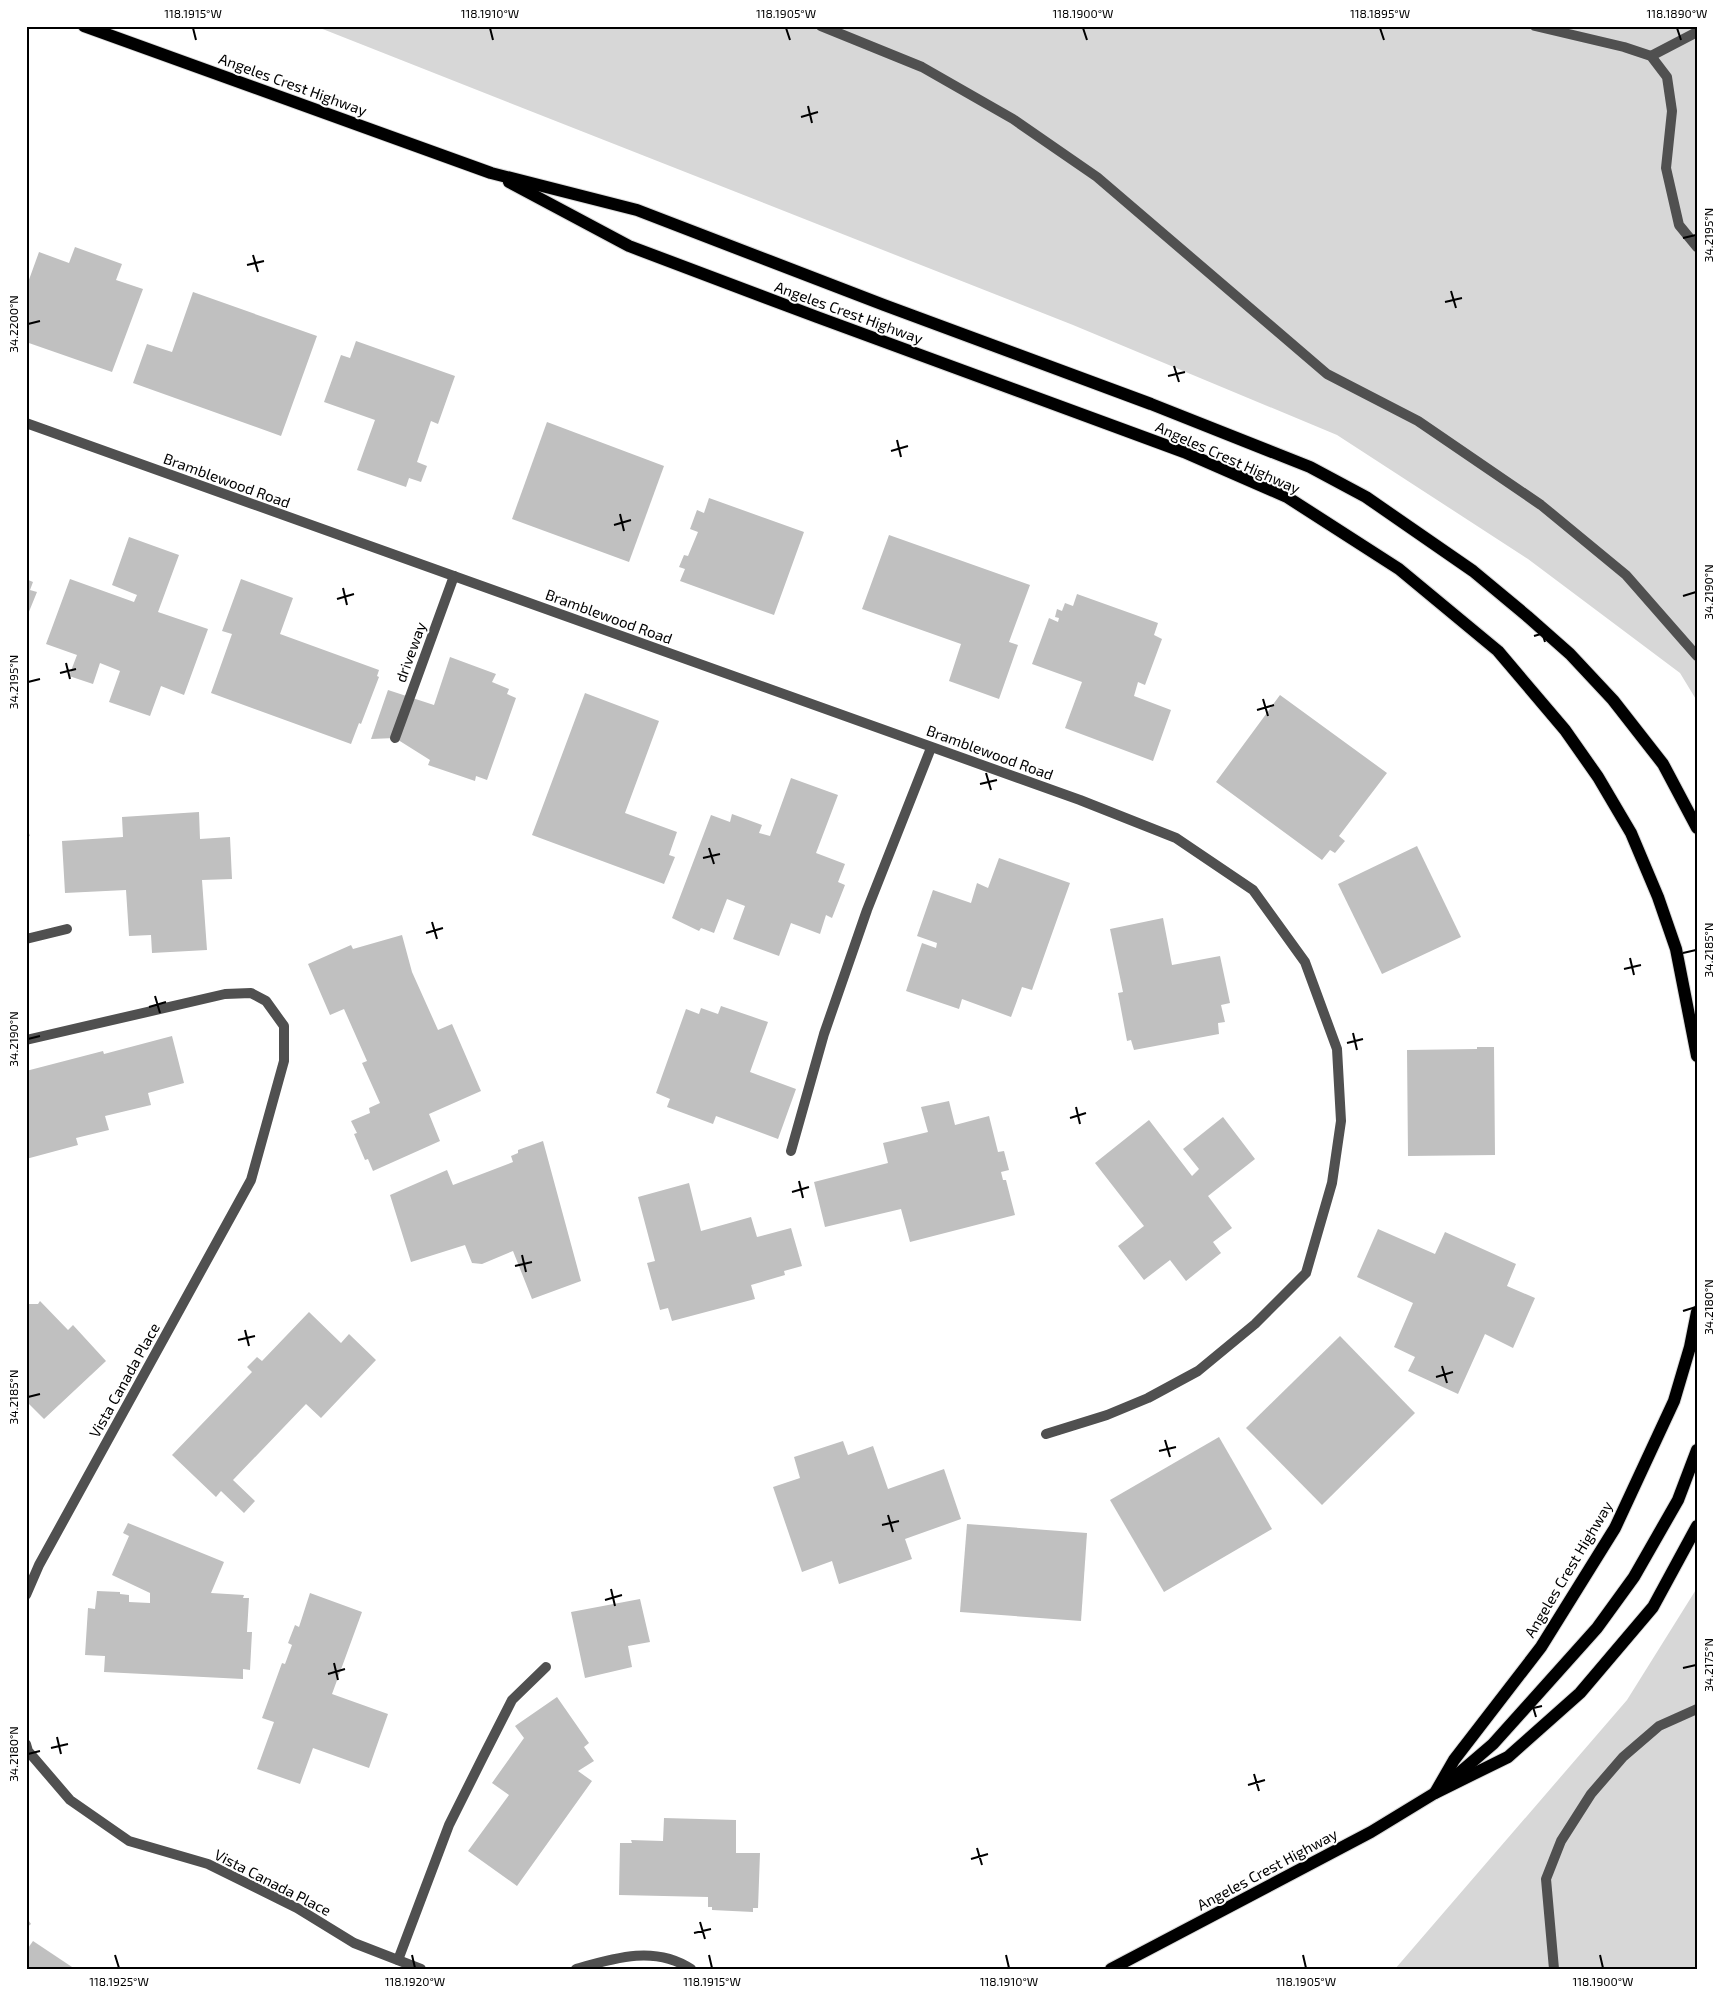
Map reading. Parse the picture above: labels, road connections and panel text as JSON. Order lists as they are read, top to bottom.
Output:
{
  "streets": {
    "main road": ["Angeles Crest Highway"],
    "street": ["Bramblewood Road", "driveway", "Vista Canada Place"]
  },
  "crossings": [
    ["Bramblewood Road", "driveway"]
  ],
  "coordinates": [
    "118.1915°W",
    "118.1910°W",
    "118.1905°W",
    "118.1900°W",
    "118.1895°W",
    "118.1890°W",
    "34.2195°N",
    "34.2200°N",
    "34.2190°N",
    "34.2185°N",
    "34.2180°N",
    "34.2175°N",
    "118.1925°W",
    "118.1920°W"
  ]
}
